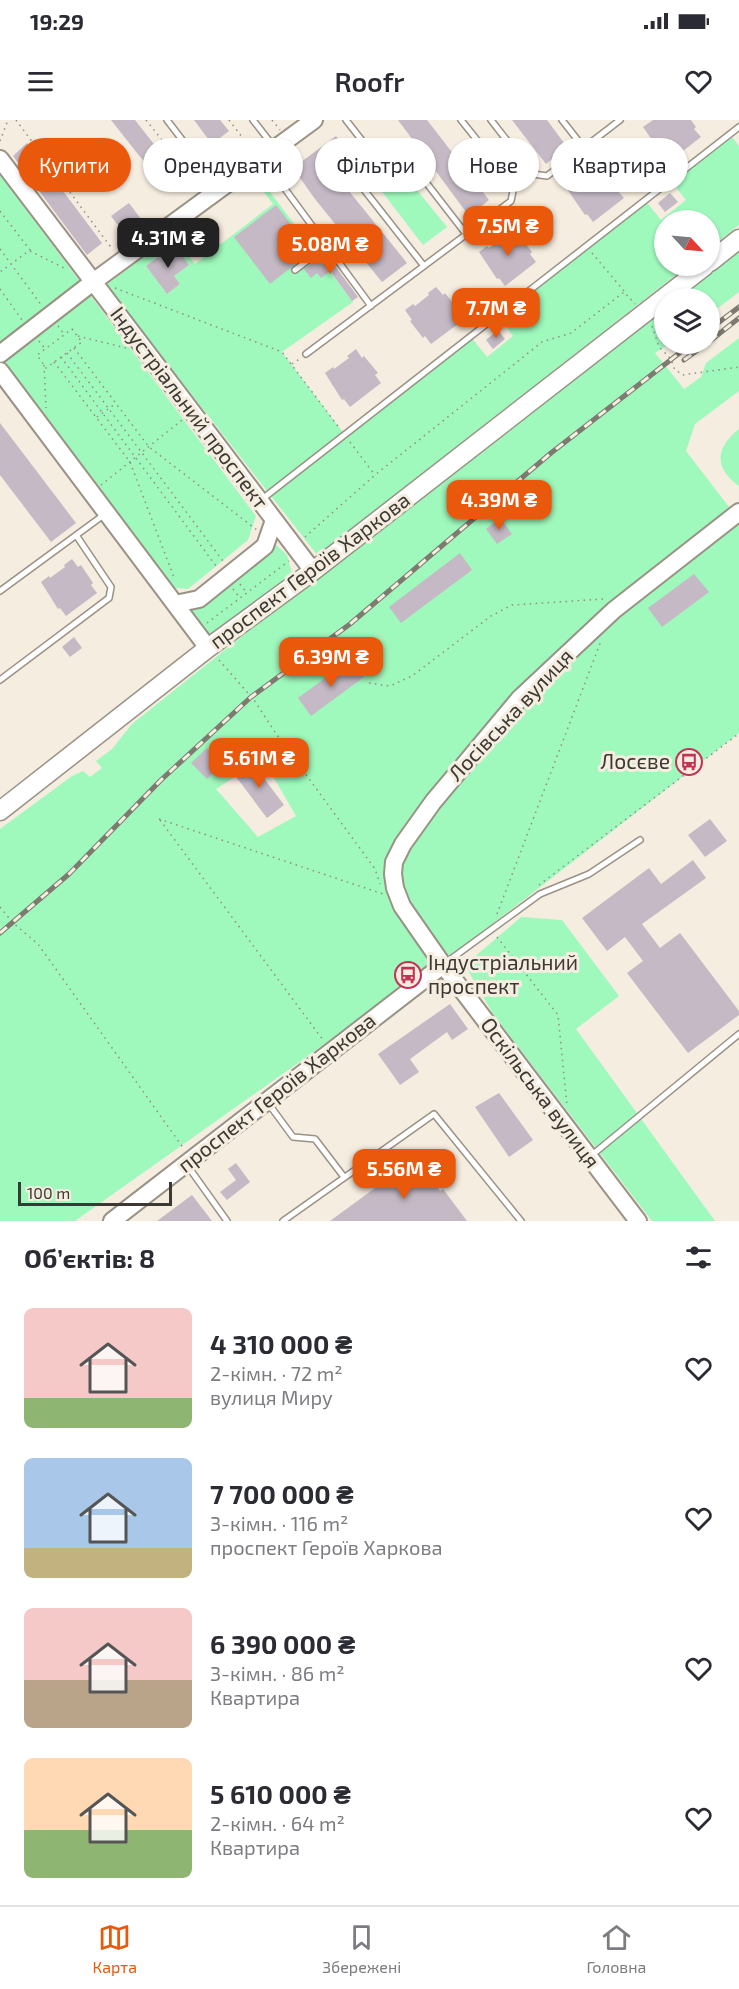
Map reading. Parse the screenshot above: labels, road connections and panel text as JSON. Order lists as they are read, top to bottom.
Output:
{
  "streets": {
    "main road": ["проспект Героїв Харкова"],
    "street": ["Індустріальний проспект", "Лосівська вулиця", "Оскільська вулиця"]
  },
  "crossings": [
    ["Індустріальний проспект", "проспект Героїв Харкова"],
    ["проспект Героїв Харкова", "Лосівська вулиця"],
    ["проспект Героїв Харкова", "Оскільська вулиця"],
    ["Лосівська вулиця", "Оскільська вулиця"]
  ],
  "places": {
    "bus stop": ["Лосєве", "Індустріальний проспект"]
  },
  "scale_bar": "100 m",
  "north": "bottom right",
  "page": {
    "status": "19:29",
    "header": "Roofr",
    "chip": [
      "Купити",
      "Орендувати",
      "Фільтри",
      "Нове",
      "Квартира"
    ],
    "price": [
      "7.5M ₴",
      "4.31M ₴",
      "5.08M ₴",
      "7.7M ₴",
      "4.39M ₴",
      "6.39M ₴",
      "5.61M ₴",
      "5.56M ₴"
    ],
    "scale": "100 m",
    "heading": "Об’єктів: 8",
    "list": [
      {
        "name": "4 310 000 ₴",
        "note": "2-кімн. · 72 m² · вулиця Миру"
      },
      {
        "name": "7 700 000 ₴",
        "note": "3-кімн. · 116 m² · проспект Героїв Харкова"
      },
      {
        "name": "6 390 000 ₴",
        "note": "3-кімн. · 86 m² · Квартира"
      },
      {
        "name": "5 610 000 ₴",
        "note": "2-кімн. · 64 m² · Квартира"
      }
    ],
    "tabs": ["Карта", "Збережені", "Головна"]
  }
}
